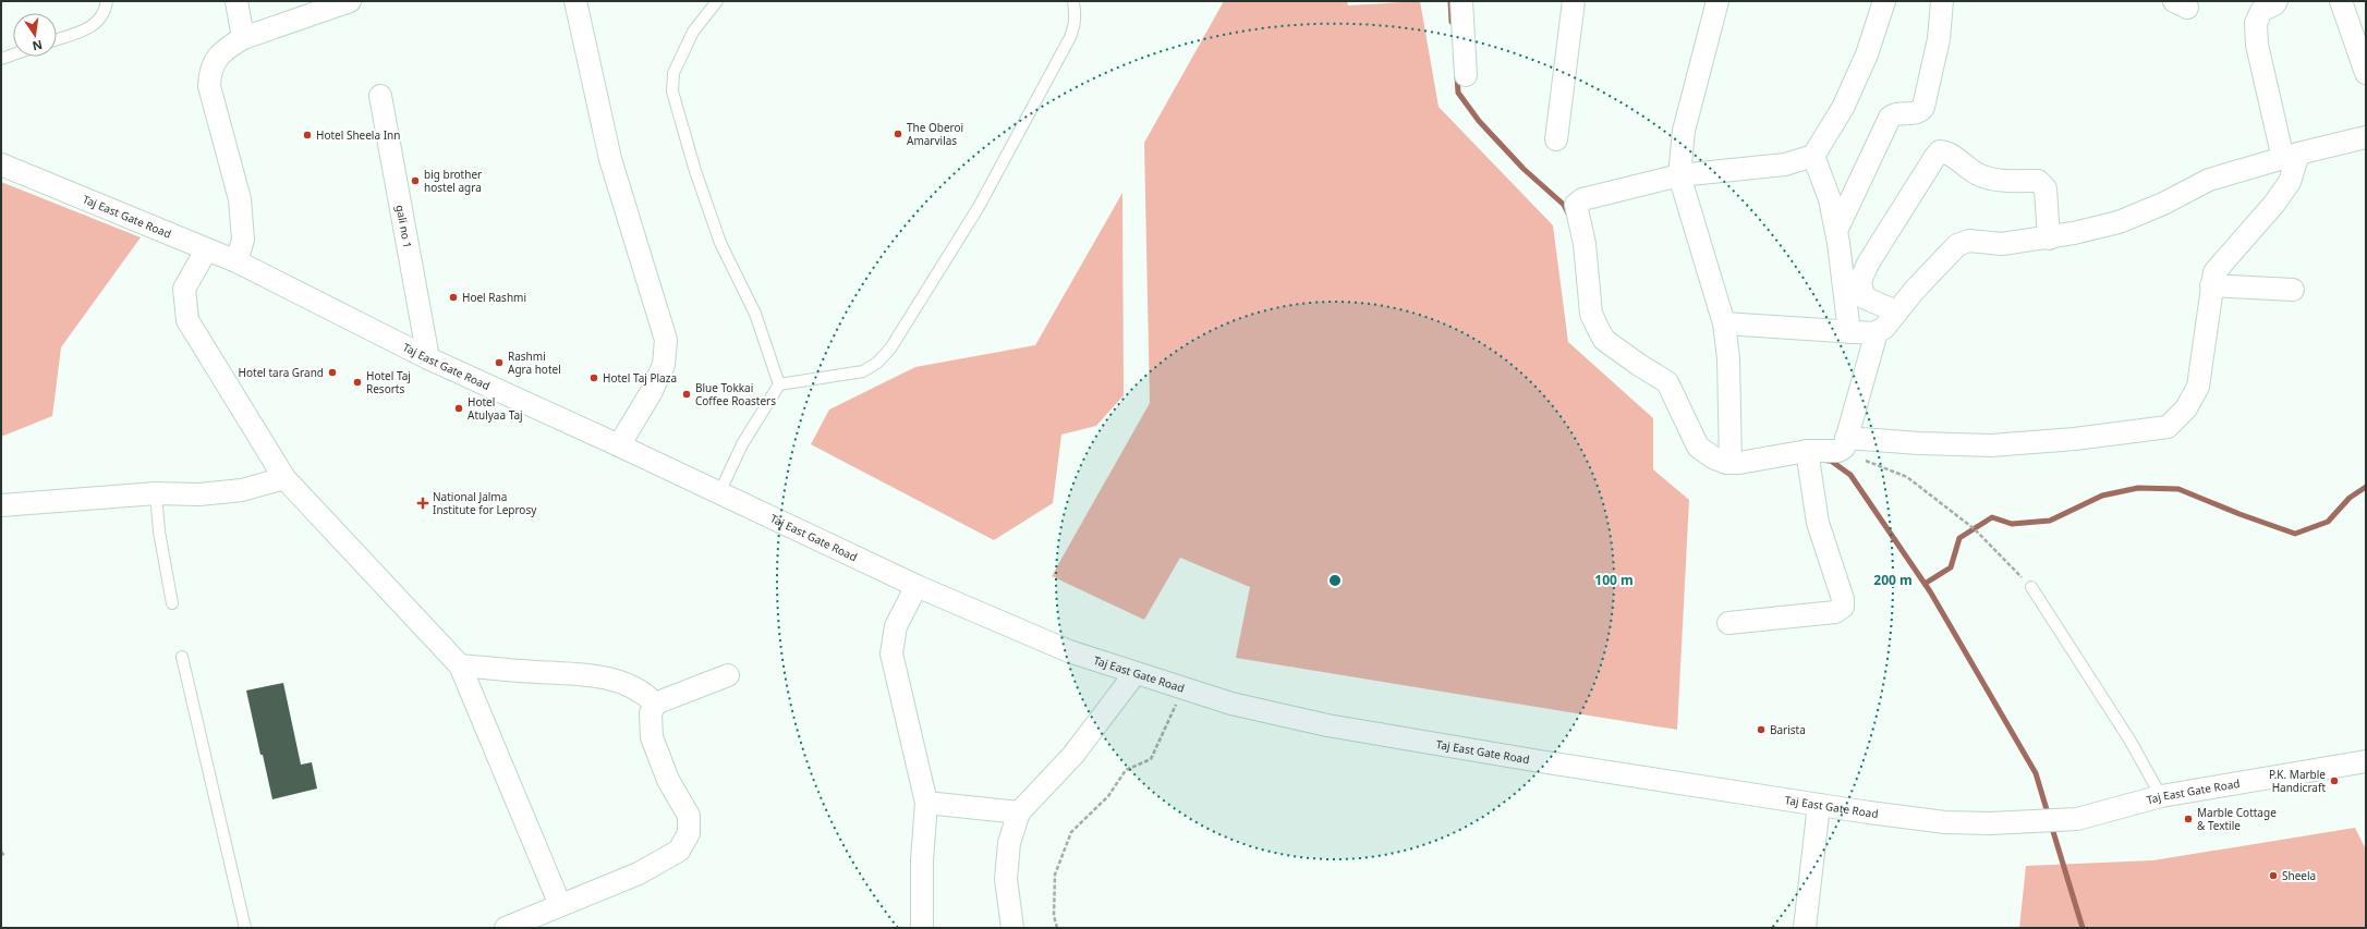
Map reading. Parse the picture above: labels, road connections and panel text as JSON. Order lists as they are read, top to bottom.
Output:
{
  "streets": {
    "street": ["Taj East Gate Road", "gali no 1"]
  },
  "crossings": [
    ["Taj East Gate Road", "gali no 1"]
  ],
  "places": {
    "other": [
      "The Oberoi Amarvilas",
      "Hotel Sheela Inn",
      "big brother hostel agra",
      "Hoel Rashmi",
      "Rashmi Agra hotel",
      "Hotel tara Grand",
      "Hotel Taj Plaza",
      "Hotel Taj Resorts",
      "Blue Tokkai Coffee Roasters",
      "Hotel Atulyaa Taj",
      "Barista",
      "P.K. Marble Handicraft",
      "Marble Cottage & Textile",
      "Sheela"
    ],
    "health": ["National Jalma Institute for Leprosy"]
  },
  "north": "bottom",
  "rings": ["100 m", "200 m"]
}
